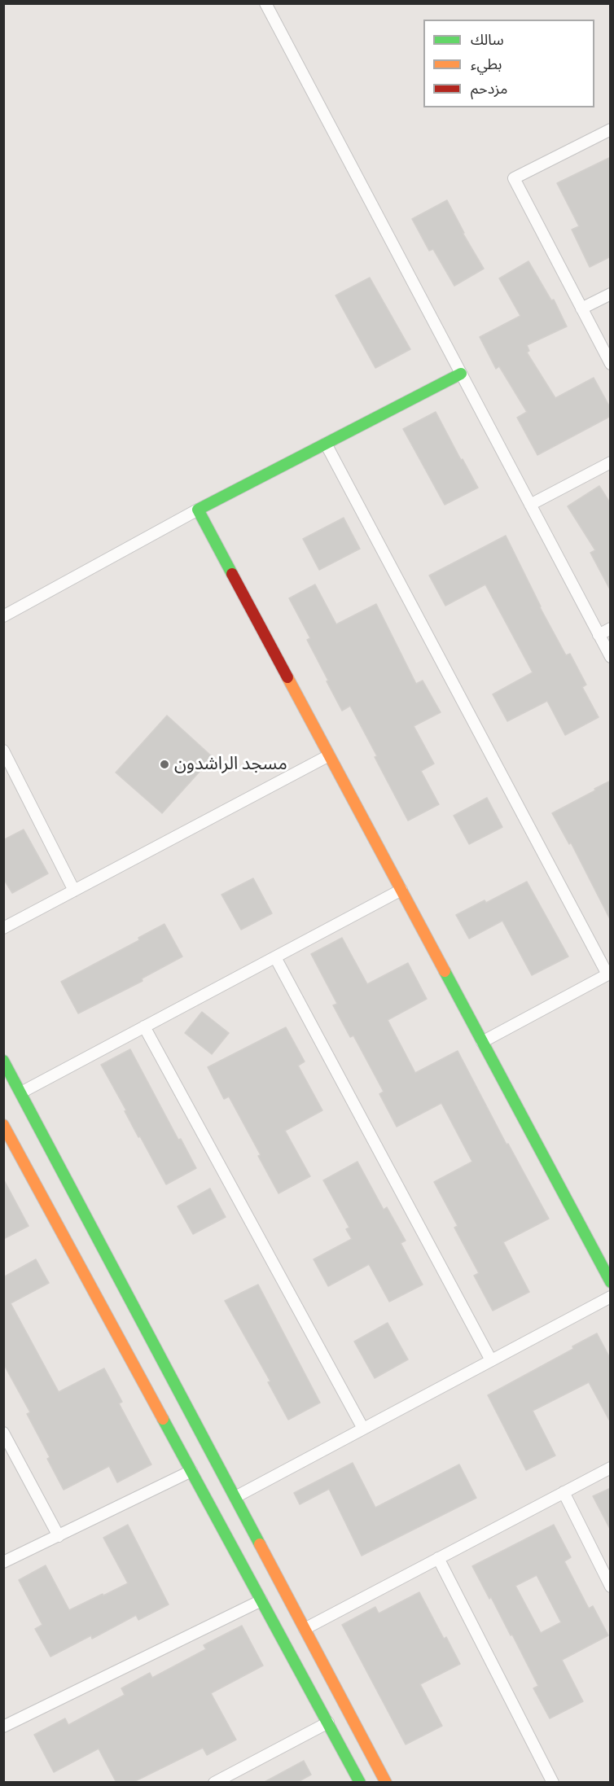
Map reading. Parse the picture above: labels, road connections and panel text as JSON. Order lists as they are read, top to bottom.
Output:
{
  "places": ["مسجد الراشدون"],
  "legend": ["سالك", "بطيء", "مزدحم"]
}
